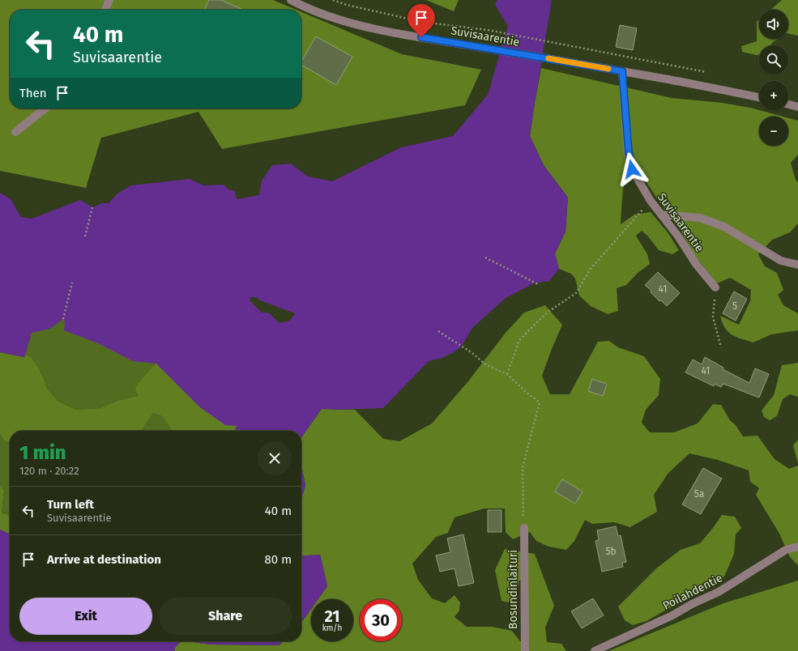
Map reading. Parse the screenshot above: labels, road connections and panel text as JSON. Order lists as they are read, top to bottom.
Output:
{
  "streets": {
    "street": ["Suvisaarentie", "Bosundinlaituri", "Poilahdentie"]
  },
  "house_numbers": [
    "41",
    "5",
    "41",
    "5a",
    "5b"
  ],
  "page": {
    "map_buttons": ["+", "−"],
    "turn": ["40 m", "Suvisaarentie"],
    "then": "Then",
    "heading": ["1 min", "120 m · 20:22"],
    "list": [
      {
        "name": "Turn left",
        "note": "Suvisaarentie",
        "value": "40 m"
      },
      {
        "name": "Arrive at destination",
        "value": "80 m"
      }
    ],
    "buttons": ["Exit", "Share"],
    "speed": "21 km/h",
    "limit": "30"
  }
}
